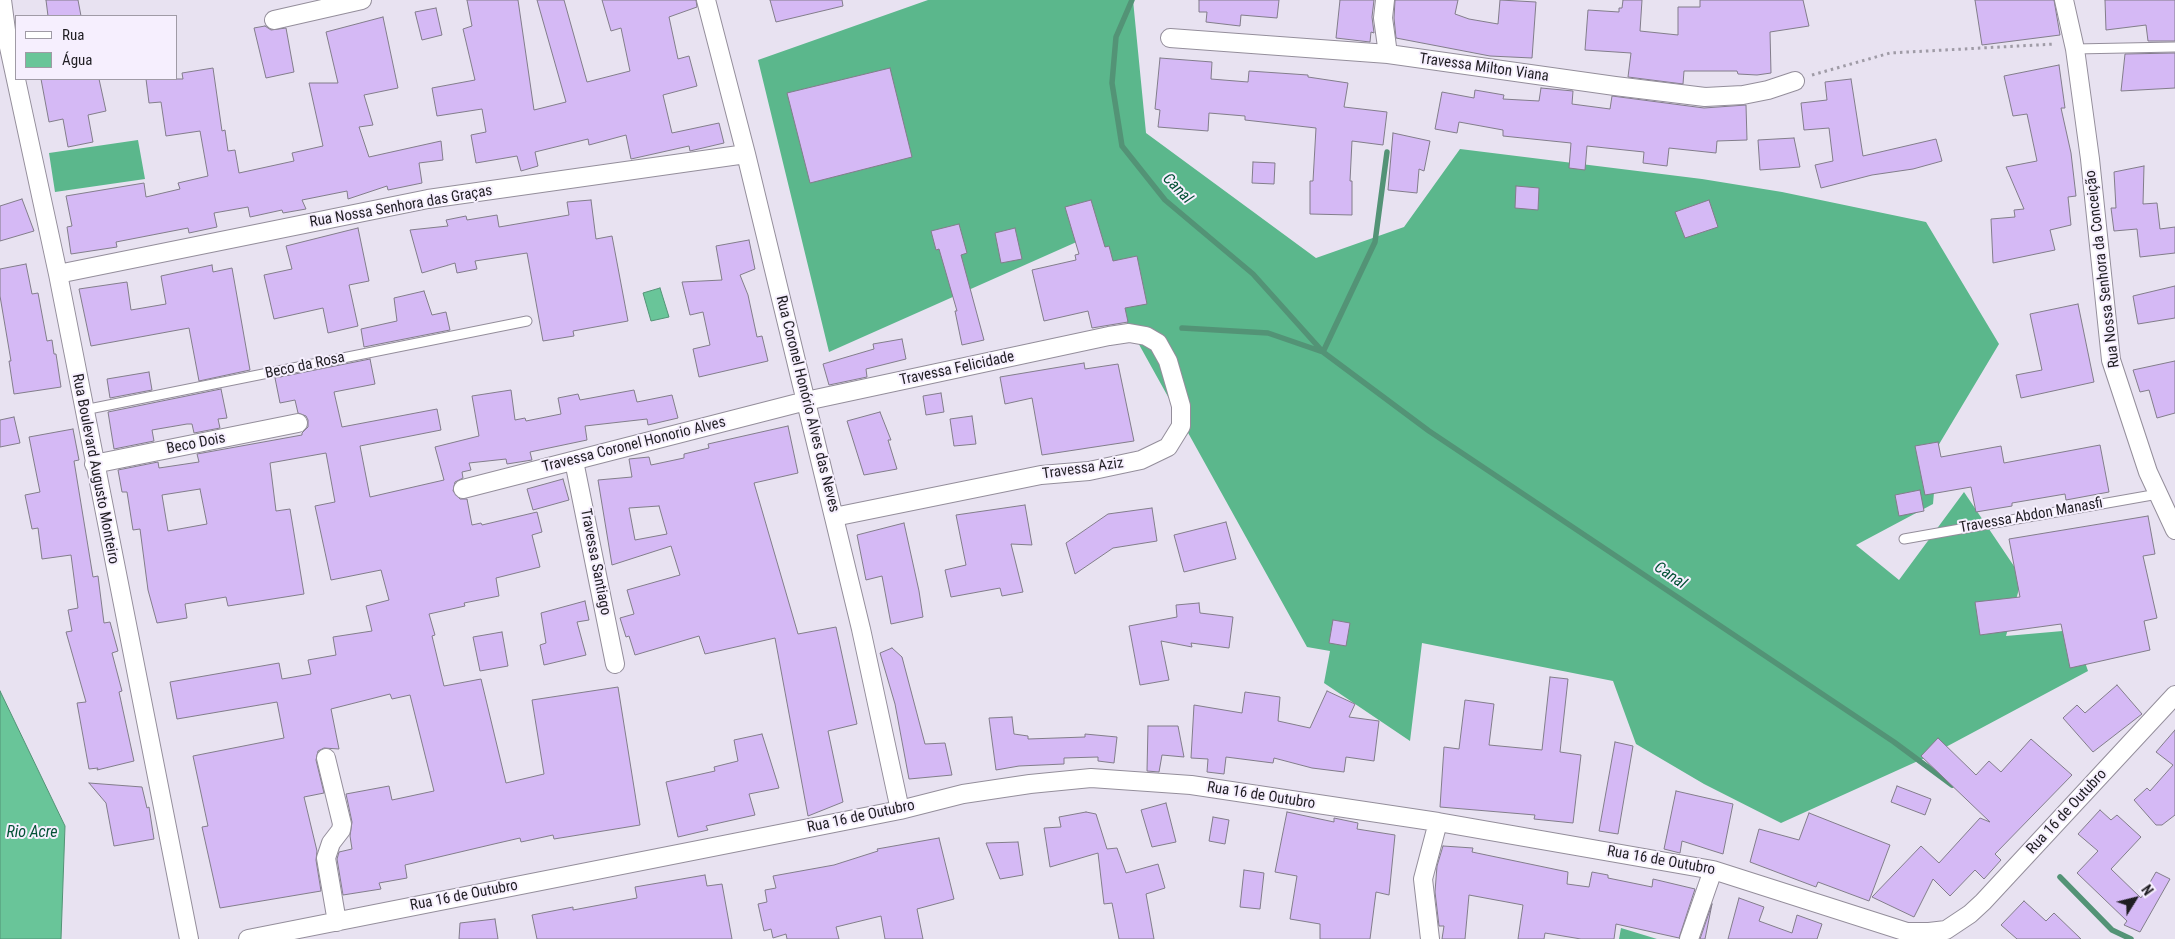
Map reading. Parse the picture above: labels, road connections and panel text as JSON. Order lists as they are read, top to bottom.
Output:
{
  "streets": {
    "street": [
      "Travessa Milton Viana",
      "Rua Nossa Senhora das Graças",
      "Rua Nossa Senhora da Conceição",
      "Travessa Felicidade",
      "Rua Coronel Honório Alves das Neves",
      "Beco Dois",
      "Travessa Coronel Honorio Alves",
      "Rua Boulevard Augusto Monteiro",
      "Travessa Aziz",
      "Travessa Santiago",
      "Rua 16 de Outubro"
    ],
    "lane": ["Beco da Rosa", "Travessa Abdon Manasfi"]
  },
  "crossings": [
    ["Rua Nossa Senhora das Graças", "Rua Coronel Honório Alves das Neves"],
    ["Rua Nossa Senhora das Graças", "Rua Boulevard Augusto Monteiro"],
    ["Rua Nossa Senhora da Conceição", "Travessa Abdon Manasfi"],
    ["Beco da Rosa", "Rua Boulevard Augusto Monteiro"],
    ["Travessa Felicidade", "Rua Coronel Honório Alves das Neves"],
    ["Travessa Felicidade", "Travessa Coronel Honorio Alves"],
    ["Travessa Felicidade", "Travessa Aziz"],
    ["Rua Coronel Honório Alves das Neves", "Travessa Coronel Honorio Alves"],
    ["Rua Coronel Honório Alves das Neves", "Travessa Aziz"],
    ["Rua Coronel Honório Alves das Neves", "Rua 16 de Outubro"],
    ["Beco Dois", "Rua Boulevard Augusto Monteiro"],
    ["Travessa Coronel Honorio Alves", "Travessa Santiago"]
  ],
  "water": ["Canal", "Rio Acre"],
  "legend": ["Rua", "Água"],
  "north": "top right"
}
